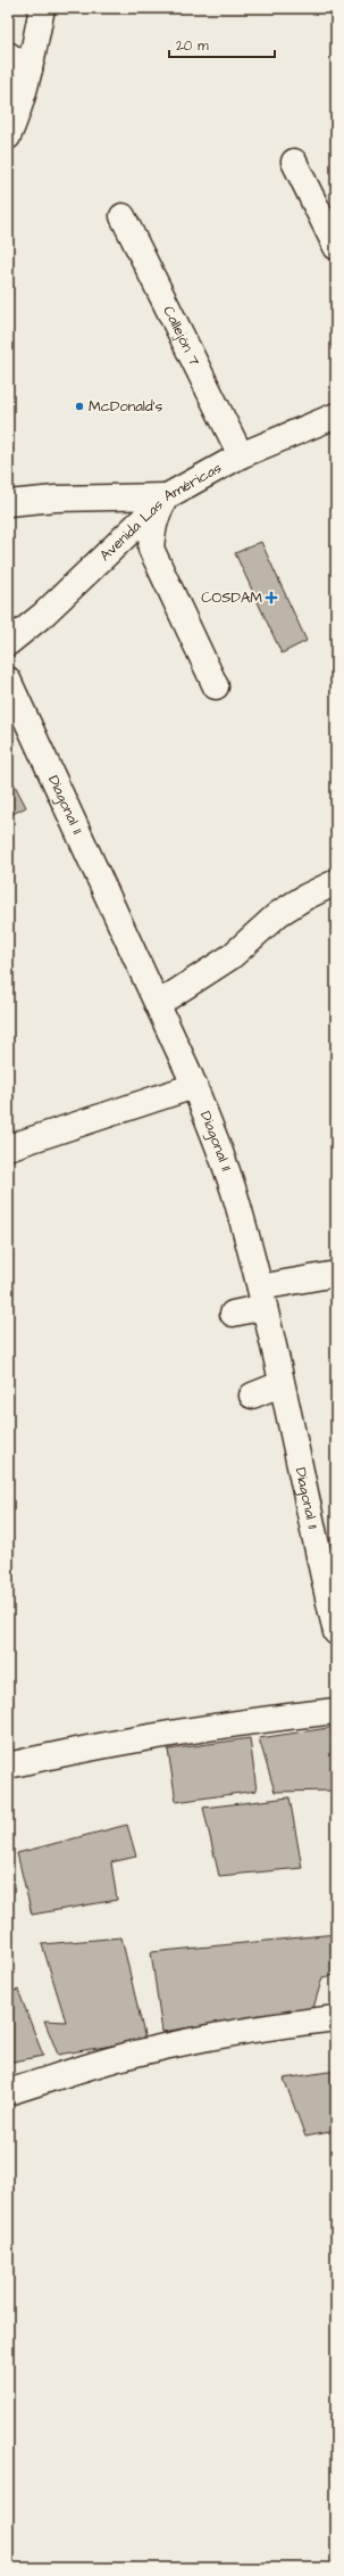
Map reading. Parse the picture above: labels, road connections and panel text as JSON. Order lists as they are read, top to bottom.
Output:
{
  "streets": {
    "street": ["Callejón 7", "Avenida Las Américas", "Diagonal 11"]
  },
  "crossings": [
    ["Callejón 7", "Avenida Las Américas"]
  ],
  "places": {
    "other": ["McDonald's"],
    "health": ["COSDAM"]
  },
  "scale_bar": "20 m"
}
